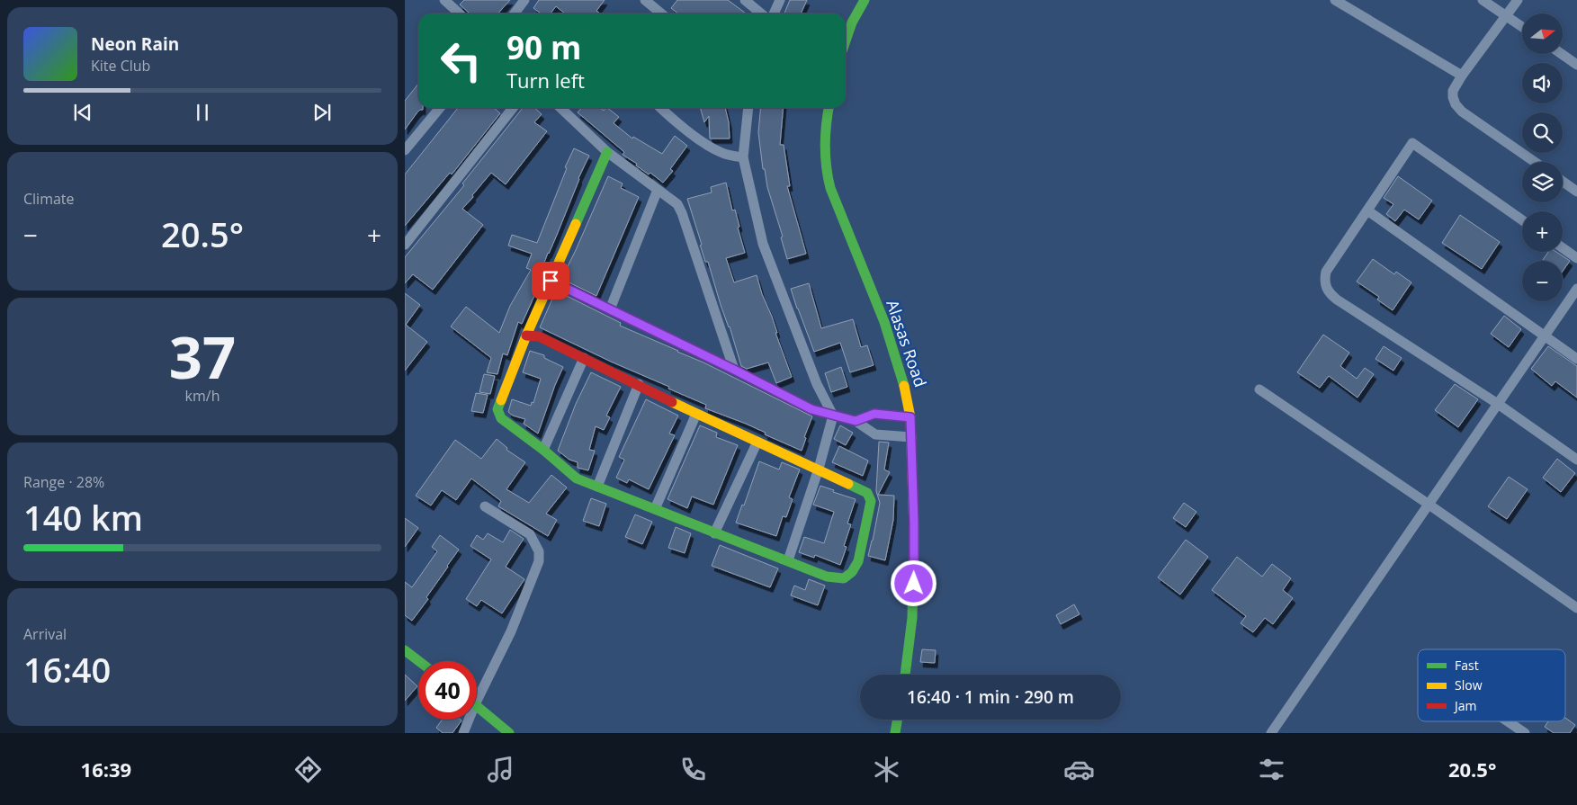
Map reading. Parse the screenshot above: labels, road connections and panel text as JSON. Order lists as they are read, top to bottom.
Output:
{
  "streets": {
    "street": ["Alasas Road"]
  },
  "legend": ["Fast", "Slow", "Jam"],
  "north": "right",
  "page": {
    "map_buttons": ["+", "−"],
    "turn": ["90 m", "Turn left"],
    "song": ["Neon Rain", "Kite Club"],
    "tile": [
      "Climate",
      ["37", "km/h"],
      ["Range · 28%", "140 km"],
      ["Arrival", "16:40"]
    ],
    "heat": ["−", "20.5°", "+"],
    "limit": "40",
    "trip": "16:40 · 1 min · 290 m",
    "tabs": ["16:39", "20.5°"]
  }
}
